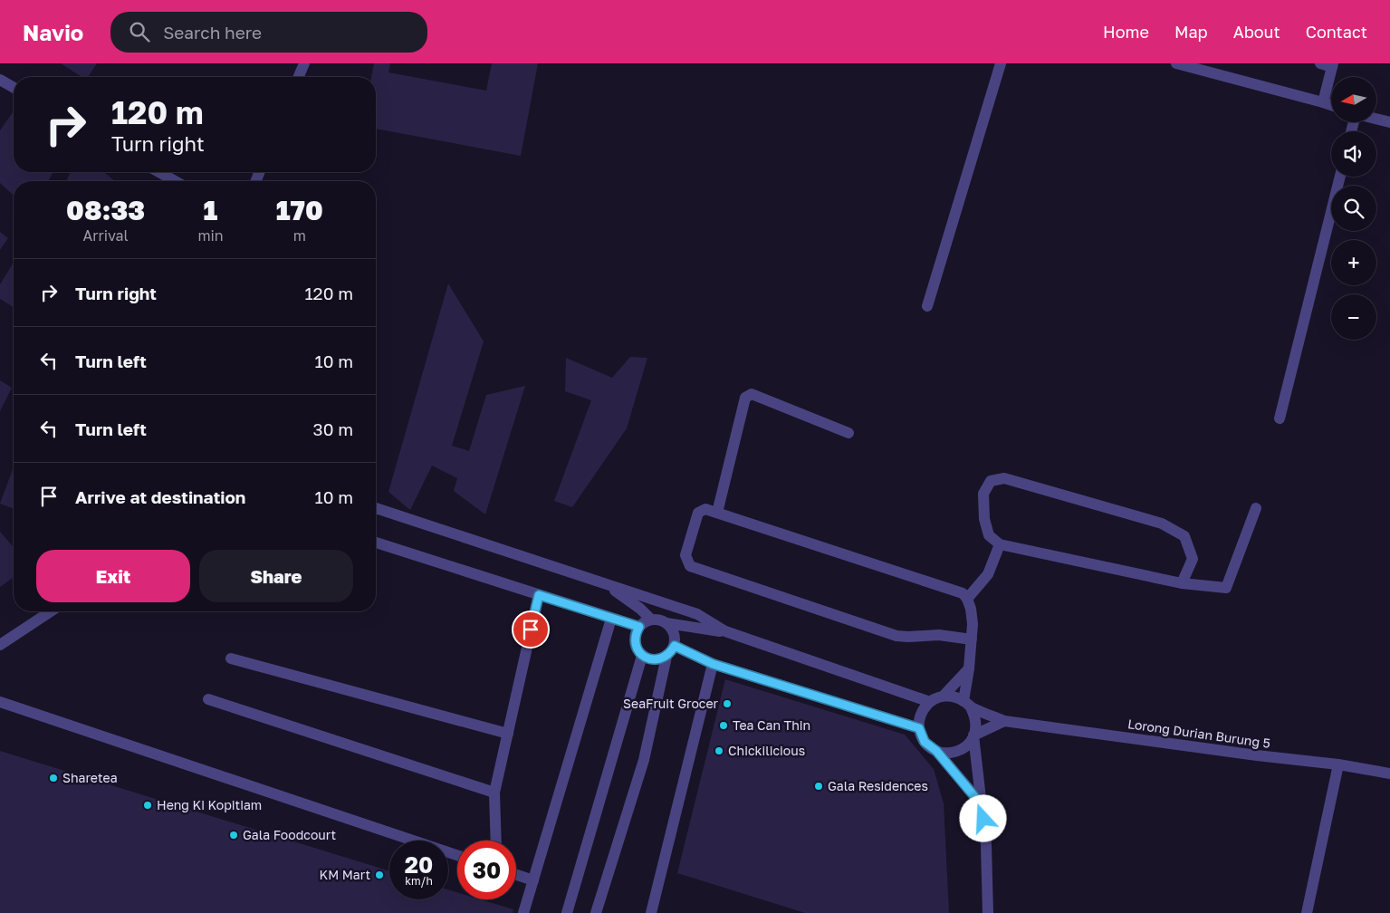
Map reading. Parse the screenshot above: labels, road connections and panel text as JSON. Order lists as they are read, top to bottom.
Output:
{
  "streets": {
    "street": ["Lorong Durian Burung 5"]
  },
  "places": [
    "SeaFruit Grocer",
    "Tea Can Thin",
    "Chickilicious",
    "Sharetea",
    "Gala Residences",
    "Heng Ki Kopitiam",
    "Gala Foodcourt",
    "KM Mart"
  ],
  "north": "left",
  "page": {
    "header": "Navio",
    "search": "Search here",
    "nav": [
      "Home",
      "Map",
      "About",
      "Contact"
    ],
    "map_buttons": ["+", "−"],
    "turn": ["120 m", "Turn right"],
    "eta": [
      "08:33",
      "Arrival",
      "1",
      "min",
      "170",
      "m"
    ],
    "list": [
      {
        "name": "Turn right",
        "value": "120 m"
      },
      {
        "name": "Turn left",
        "value": "10 m"
      },
      {
        "name": "Turn left",
        "value": "30 m"
      },
      {
        "name": "Arrive at destination",
        "value": "10 m"
      }
    ],
    "buttons": ["Exit", "Share"],
    "speed": "20 km/h",
    "limit": "30"
  }
}
